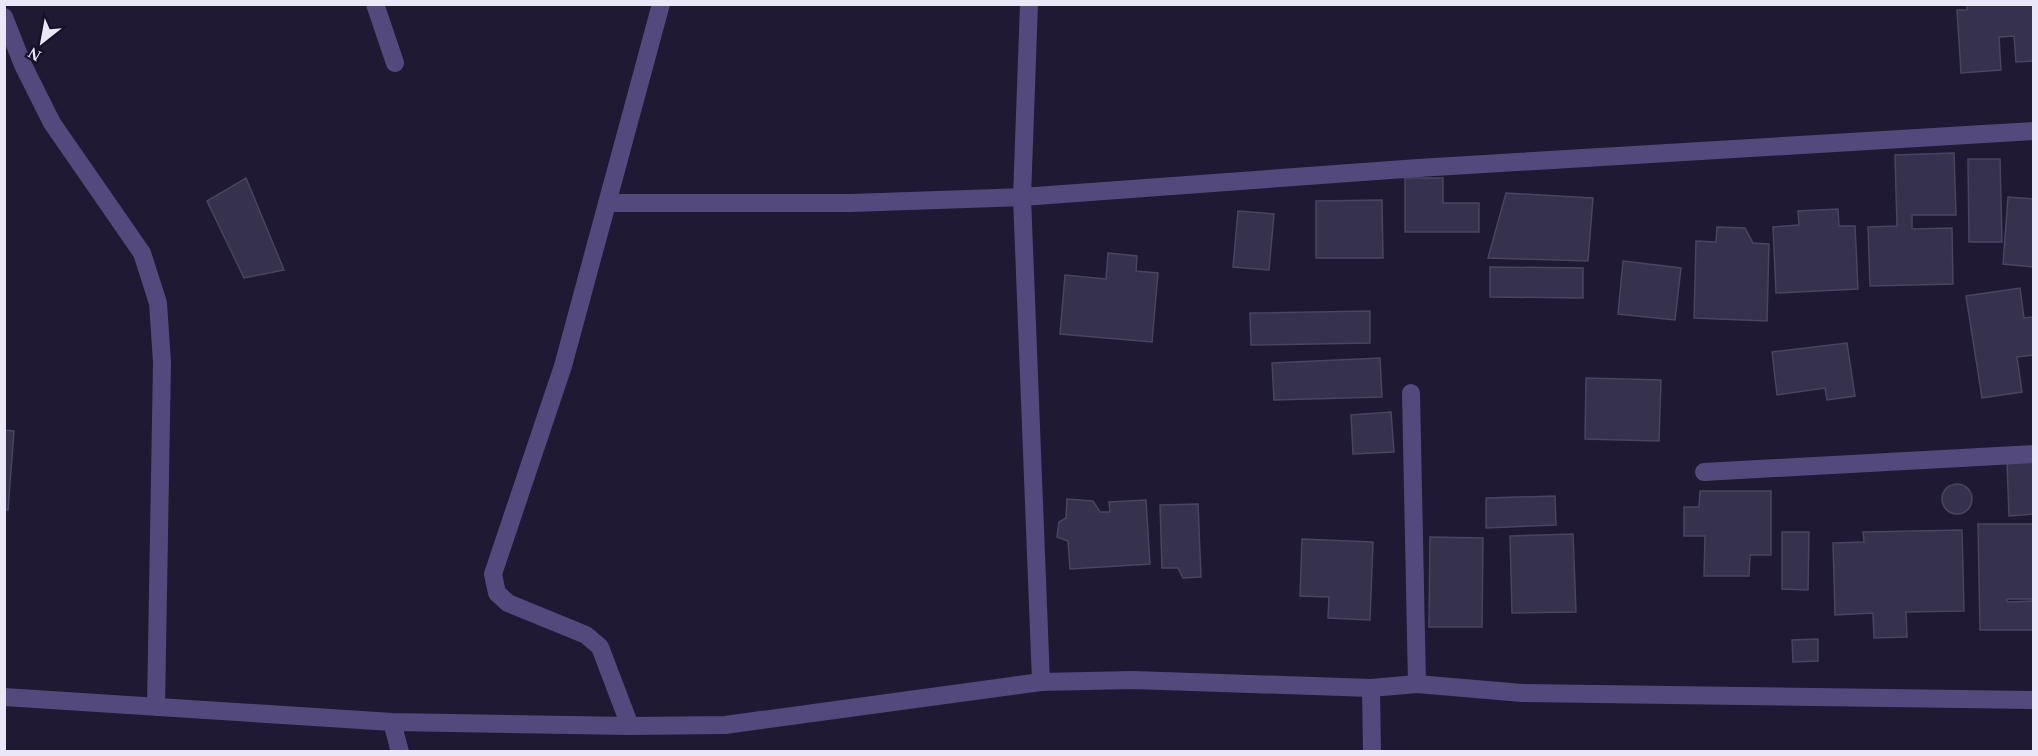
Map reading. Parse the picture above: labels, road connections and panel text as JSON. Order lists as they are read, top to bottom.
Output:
{
  "north": "bottom left"
}
